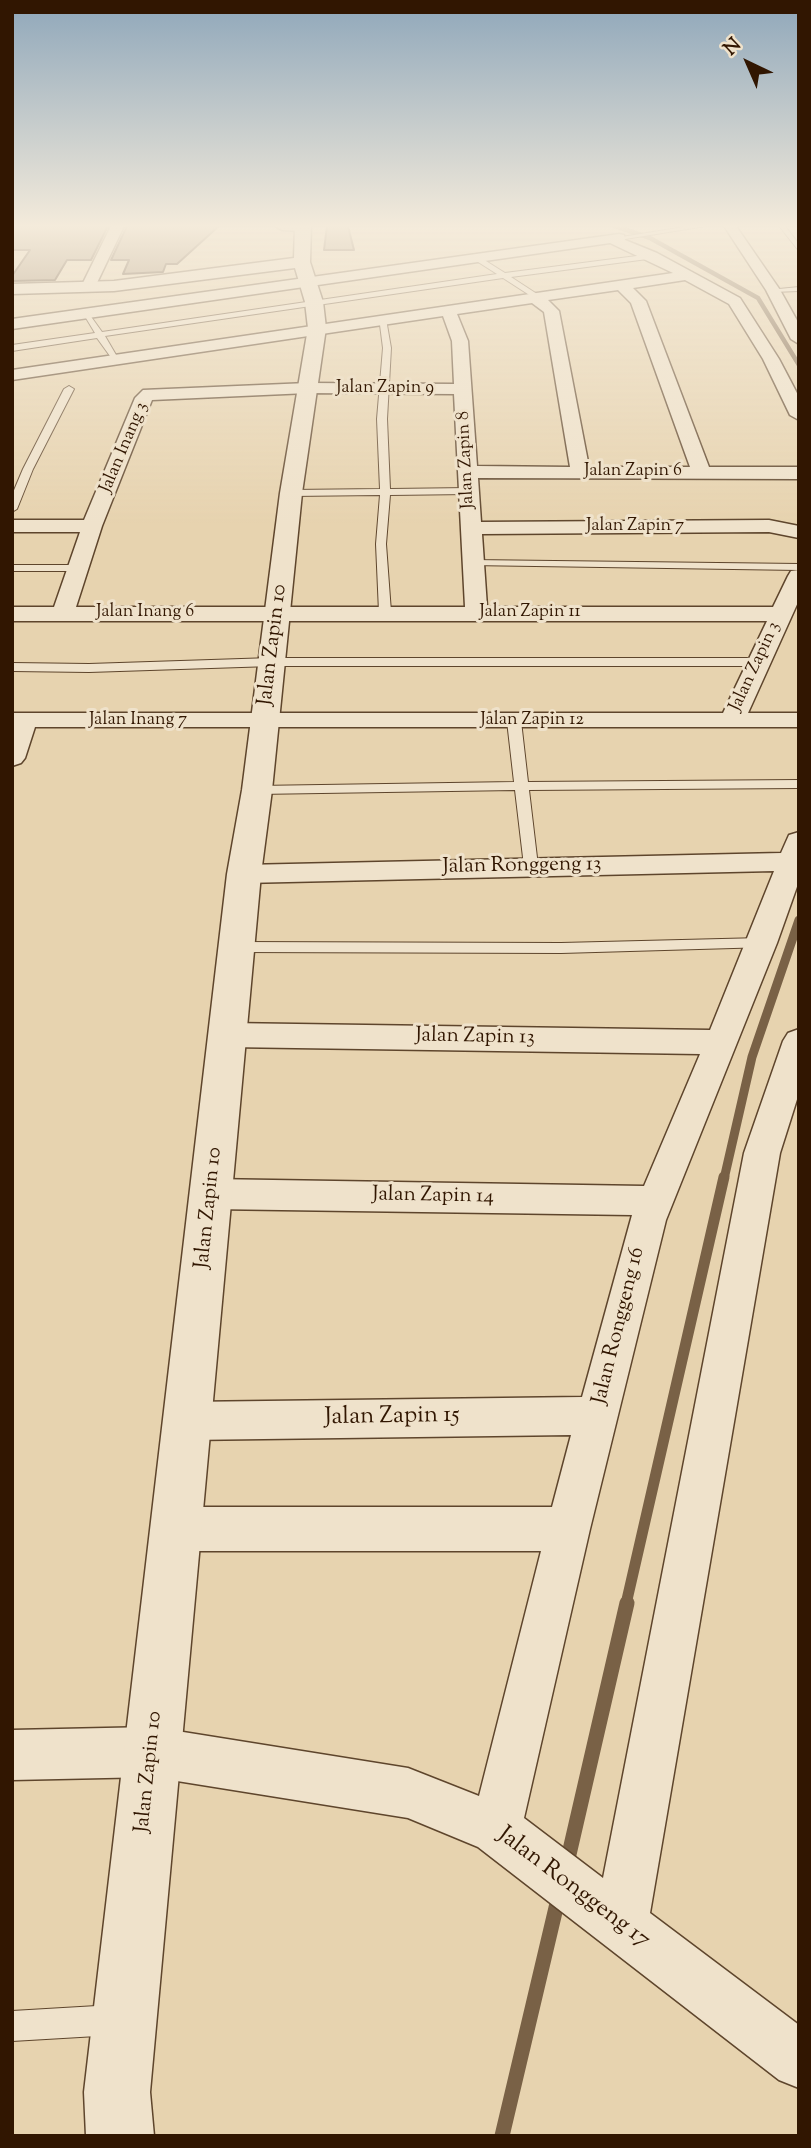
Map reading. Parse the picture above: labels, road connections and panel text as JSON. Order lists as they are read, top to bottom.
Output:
{
  "streets": {
    "street": [
      "Jalan Zapin 9",
      "Jalan Inang 3",
      "Jalan Zapin 8",
      "Jalan Zapin 6",
      "Jalan Zapin 7",
      "Jalan Inang 6",
      "Jalan Zapin 11",
      "Jalan Zapin 10",
      "Jalan Zapin 3",
      "Jalan Inang 7",
      "Jalan Zapin 12",
      "Jalan Ronggeng 13",
      "Jalan Zapin 13",
      "Jalan Zapin 14",
      "Jalan Ronggeng 16",
      "Jalan Zapin 15",
      "Jalan Ronggeng 17"
    ]
  },
  "crossings": [
    ["Jalan Zapin 9", "Jalan Inang 3"],
    ["Jalan Zapin 9", "Jalan Zapin 8"],
    ["Jalan Zapin 9", "Jalan Zapin 10"],
    ["Jalan Inang 3", "Jalan Inang 6"],
    ["Jalan Inang 3", "Jalan Zapin 10"],
    ["Jalan Zapin 8", "Jalan Zapin 6"],
    ["Jalan Zapin 8", "Jalan Zapin 7"],
    ["Jalan Zapin 8", "Jalan Zapin 11"],
    ["Jalan Inang 6", "Jalan Zapin 11"],
    ["Jalan Inang 6", "Jalan Zapin 10"],
    ["Jalan Zapin 11", "Jalan Zapin 10"],
    ["Jalan Zapin 11", "Jalan Zapin 3"],
    ["Jalan Zapin 10", "Jalan Inang 7"],
    ["Jalan Zapin 10", "Jalan Zapin 12"],
    ["Jalan Zapin 10", "Jalan Ronggeng 13"],
    ["Jalan Zapin 10", "Jalan Zapin 13"],
    ["Jalan Zapin 10", "Jalan Zapin 14"],
    ["Jalan Zapin 10", "Jalan Zapin 15"],
    ["Jalan Zapin 10", "Jalan Ronggeng 17"],
    ["Jalan Zapin 3", "Jalan Zapin 12"],
    ["Jalan Inang 7", "Jalan Zapin 12"],
    ["Jalan Ronggeng 13", "Jalan Ronggeng 16"],
    ["Jalan Zapin 13", "Jalan Ronggeng 16"],
    ["Jalan Zapin 14", "Jalan Ronggeng 16"],
    ["Jalan Ronggeng 16", "Jalan Zapin 15"],
    ["Jalan Ronggeng 16", "Jalan Ronggeng 17"]
  ],
  "north": "top left"
}
